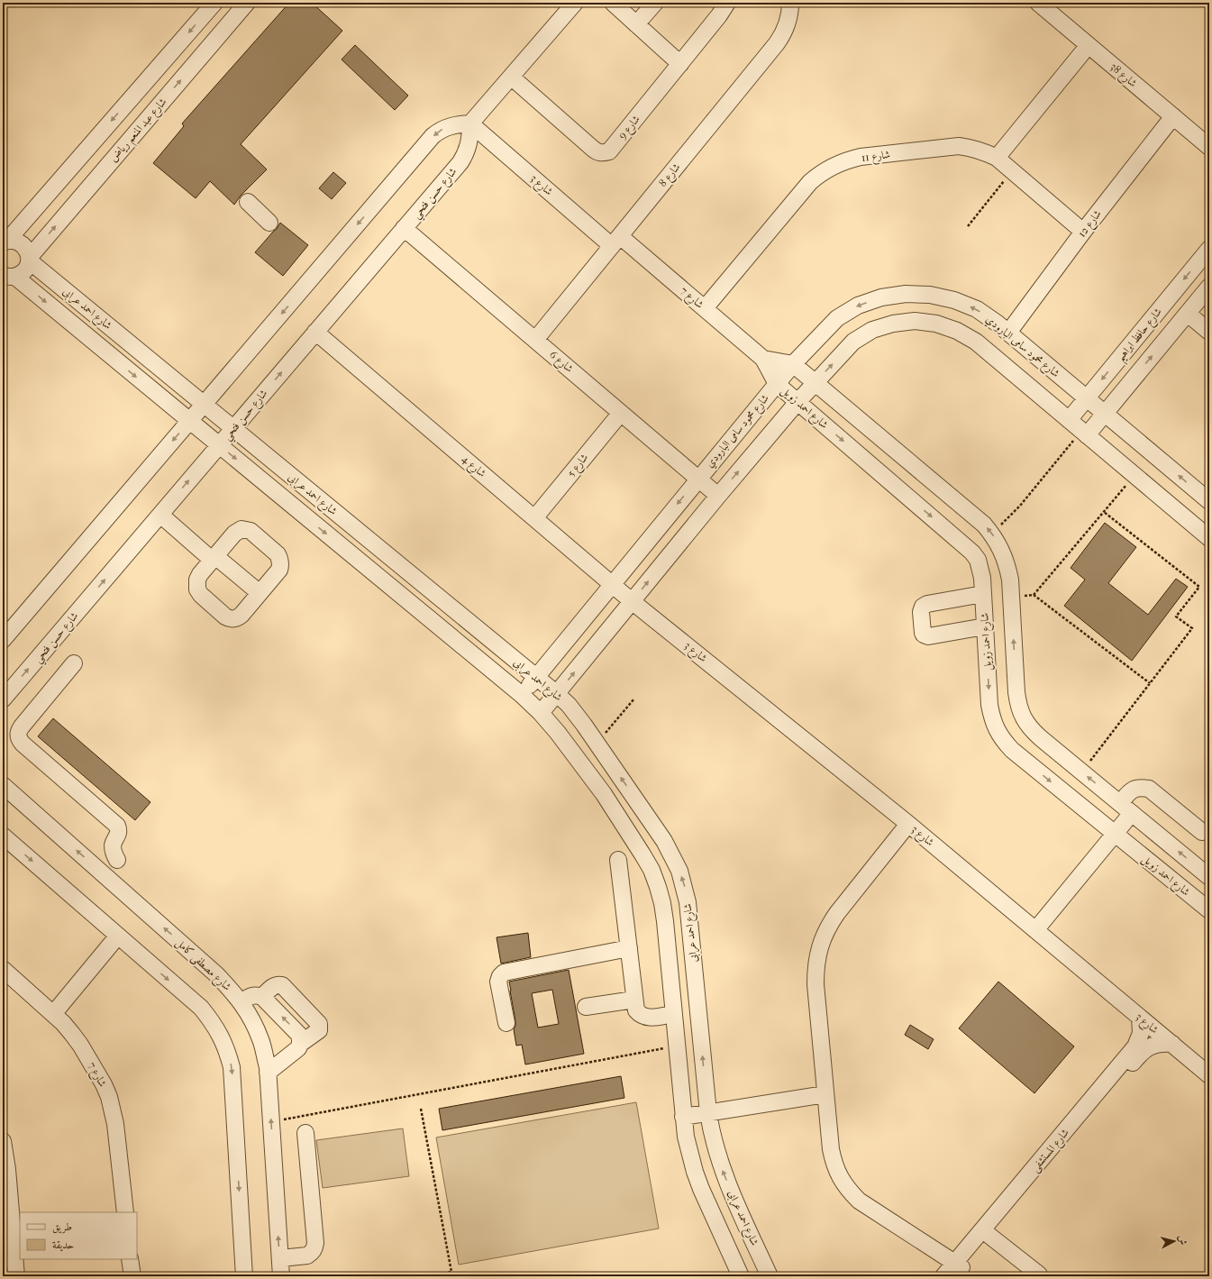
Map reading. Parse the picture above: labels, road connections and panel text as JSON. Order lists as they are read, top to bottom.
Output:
{
  "streets": {
    "street": [
      "شارع 38",
      "شارع 9",
      "شارع عبد المنعم رياض",
      "شارع 11",
      "شارع 8",
      "شارع 3",
      "شارع حسن فتحي",
      "شارع 12",
      "شارع 7",
      "شارع احمد عرابى",
      "شارع حافظ ابراهيم",
      "شارع محمود سامى البارودي",
      "شارع 6",
      "شارع احمد زويل",
      "شارع 5",
      "شارع 4",
      "شارع مصطفى كامل",
      "شارع المستشفى"
    ]
  },
  "crossings": [
    ["شارع 38", "شارع 12"],
    ["شارع عبد المنعم رياض", "شارع احمد عرابى"],
    ["شارع 11", "شارع 12"],
    ["شارع 11", "شارع 7"],
    ["شارع 8", "شارع 3"],
    ["شارع 8", "شارع 7"],
    ["شارع 8", "شارع 6"],
    ["شارع 3", "شارع حسن فتحي"],
    ["شارع 3", "شارع 7"],
    ["شارع 3", "شارع 4"],
    ["شارع 3", "شارع المستشفى"],
    ["شارع حسن فتحي", "شارع احمد عرابى"],
    ["شارع حسن فتحي", "شارع 6"],
    ["شارع حسن فتحي", "شارع 4"],
    ["شارع 12", "شارع محمود سامى البارودي"],
    ["شارع 7", "شارع احمد زويل"],
    ["شارع احمد عرابى", "شارع محمود سامى البارودي"],
    ["شارع حافظ ابراهيم", "شارع محمود سامى البارودي"],
    ["شارع محمود سامى البارودي", "شارع 6"],
    ["شارع محمود سامى البارودي", "شارع احمد زويل"],
    ["شارع محمود سامى البارودي", "شارع 4"],
    ["شارع 6", "شارع 5"],
    ["شارع 5", "شارع 4"]
  ],
  "legend": ["طريق", "حديقة"],
  "north": "right"
}
